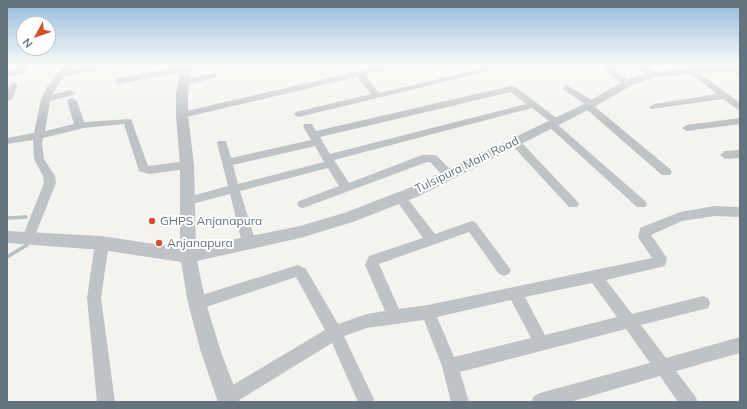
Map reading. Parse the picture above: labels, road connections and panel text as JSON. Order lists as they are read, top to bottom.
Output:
{
  "streets": {
    "street": ["Tulsipura Main Road"]
  },
  "places": ["GHPS Anjanapura", "Anjanapura"],
  "north": "bottom left"
}
